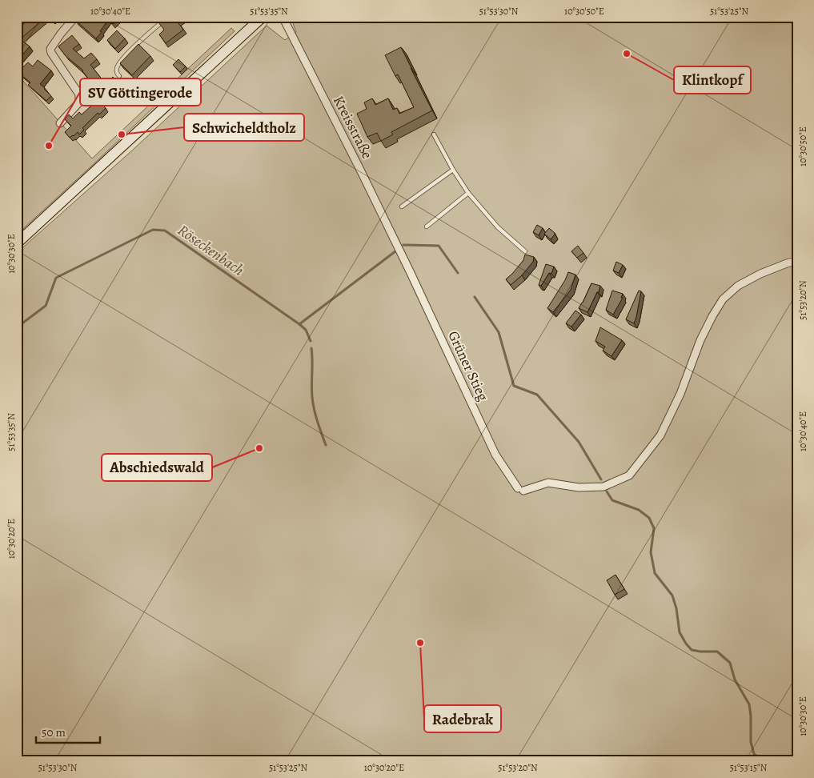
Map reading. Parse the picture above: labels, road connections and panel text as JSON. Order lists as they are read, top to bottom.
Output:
{
  "streets": {
    "street": ["Kreisstraße", "Grüner Stieg"]
  },
  "crossings": [
    ["Kreisstraße", "Grüner Stieg"]
  ],
  "water": ["Röseckenbach"],
  "places": [
    "Klintkopf",
    "Schwicheldtholz",
    "SV Göttingerode",
    "Abschiedswald",
    "Radebrak"
  ],
  "scale_bar": "50 m",
  "coordinates": [
    "10°30'40\"E",
    "51°53'35\"N",
    "51°53'30\"N",
    "10°30'50\"E",
    "51°53'25\"N",
    "10°30'30\"E",
    "51°53'20\"N",
    "10°30'20\"E",
    "51°53'15\"N"
  ]
}
